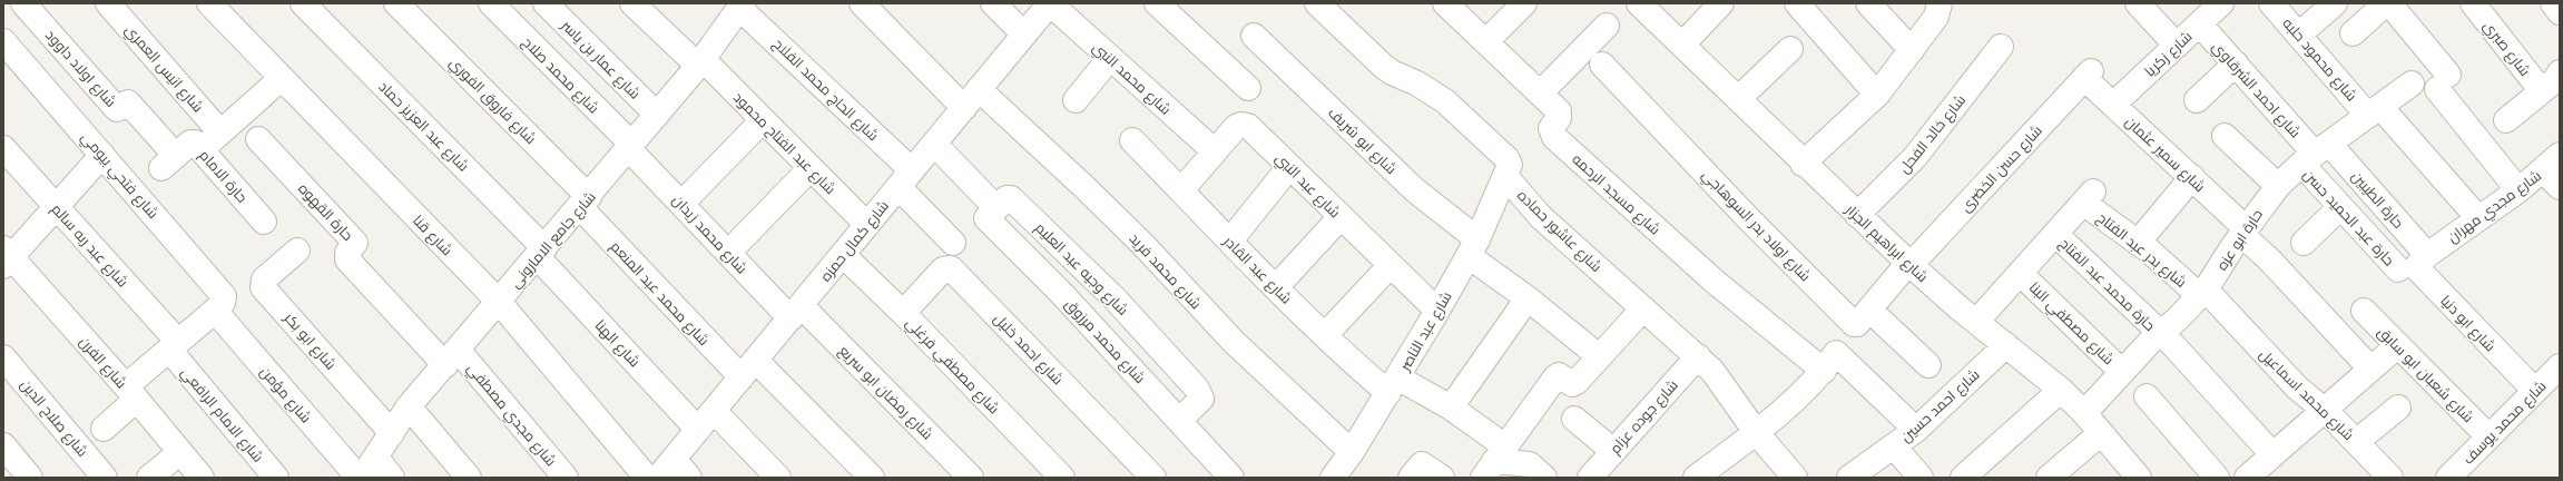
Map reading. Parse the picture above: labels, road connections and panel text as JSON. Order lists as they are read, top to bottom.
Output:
{
  "streets": {
    "street": [
      "شارع صبري",
      "شارع زكريا",
      "شارع عمار بن ياسر",
      "شارع محمود حلبه",
      "شارع اولاد داوود",
      "شارع انيس العمري",
      "شارع محمد صلاح",
      "شارع محمد النبي",
      "شارع الحاج محمد الفلاح",
      "شارع احمد الشرقاوي",
      "شارع فاروق الفوري",
      "شارع عبد العزيز حماد",
      "شارع خالد الفحل",
      "شارع ابو شريف",
      "شارع عبد الفتاح محمود",
      "شارع سمير عثمان",
      "شارع حسن الخضرى",
      "شارع فتحي بيومي",
      "حارة الامام",
      "شارع عبد النبي",
      "شارع مسجد الرحمه",
      "حارة الطيبين",
      "شارع مجدي مهران",
      "حارة القهوه",
      "حارة عبد الحميد حسن",
      "شارع اولاد بدر السوهاجي",
      "شارع عاشور حماده",
      "شارع محمد زيدان",
      "شارع قنا",
      "شارع جامع الاماروني",
      "حارة ابو عزه",
      "شارع كمال حمزه",
      "شارع ابراهيم الجزار",
      "شارع عبد ربه سالم",
      "شارع بدر عبد الفتاح",
      "شارع وجيه عبد العليم",
      "شارع عبد القادر",
      "شارع محمد فريد",
      "حارة محمد عبد الفتاح",
      "شارع محمد عبد المنعم",
      "شارع مصطفي البنا",
      "شارع ابو دنيا",
      "شارع عبد الناصر",
      "شارع ابو بكر",
      "شارع محمد مرزوق",
      "شارع الهنا",
      "شارع احمد خليل",
      "شارع الفرن",
      "شارع مصطفي فرغلي",
      "شارع شعبان ابو سابق",
      "شارع رمضان ابو سريع",
      "شارع مؤمن",
      "شارع محمد اسماعيل",
      "شارع احمد حسين",
      "شارع الامام الرافعي",
      "شارع مجدي مصطفي",
      "شارع جوده عزام",
      "شارع صلاح الدين",
      "شارع محمد يوسف"
    ]
  },
  "crossings": [
    ["شارع زكريا", "شارع احمد الشرقاوي"],
    ["شارع زكريا", "شارع سمير عثمان"],
    ["شارع عمار بن ياسر", "شارع جامع الاماروني"],
    ["شارع محمود حلبه", "شارع مجدي مهران"],
    ["شارع محمود حلبه", "حارة ابو عزه"],
    ["شارع اولاد داوود", "حارة الامام"],
    ["شارع محمد صلاح", "شارع محمد زيدان"],
    ["شارع محمد صلاح", "شارع جامع الاماروني"],
    ["شارع محمد النبي", "شارع عبد النبي"],
    ["شارع محمد النبي", "شارع كمال حمزه"],
    ["شارع الحاج محمد الفلاح", "شارع جامع الاماروني"],
    ["شارع الحاج محمد الفلاح", "شارع كمال حمزه"],
    ["شارع احمد الشرقاوي", "حارة الطيبين"],
    ["شارع احمد الشرقاوي", "حارة عبد الحميد حسن"],
    ["شارع احمد الشرقاوي", "حارة ابو عزه"],
    ["شارع فاروق الفوري", "شارع جامع الاماروني"],
    ["شارع فاروق الفوري", "شارع محمد عبد المنعم"],
    ["شارع عبد العزيز حماد", "شارع جامع الاماروني"],
    ["شارع عبد العزيز حماد", "شارع الهنا"],
    ["شارع خالد الفحل", "شارع ابراهيم الجزار"],
    ["شارع ابو شريف", "شارع عبد الناصر"],
    ["شارع عبد الفتاح محمود", "شارع جامع الاماروني"],
    ["شارع عبد الفتاح محمود", "شارع كمال حمزه"],
    ["شارع سمير عثمان", "شارع حسن الخضرى"],
    ["شارع سمير عثمان", "حارة ابو عزه"],
    ["شارع حسن الخضرى", "شارع اولاد بدر السوهاجي"],
    ["شارع حسن الخضرى", "شارع ابراهيم الجزار"],
    ["شارع فتحي بيومي", "شارع مؤمن"],
    ["شارع عبد النبي", "شارع عبد القادر"],
    ["شارع عبد النبي", "شارع عبد الناصر"],
    ["شارع مسجد الرحمه", "شارع احمد حسين"],
    ["حارة الطيبين", "شارع مجدي مهران"],
    ["حارة الطيبين", "حارة عبد الحميد حسن"],
    ["حارة الطيبين", "حارة ابو عزه"],
    ["حارة الطيبين", "شارع ابو دنيا"],
    ["شارع مجدي مهران", "شارع ابو دنيا"],
    ["حارة القهوه", "شارع جامع الاماروني"],
    ["حارة القهوه", "شارع مجدي مصطفي"],
    ["حارة عبد الحميد حسن", "حارة ابو عزه"],
    ["شارع اولاد بدر السوهاجي", "شارع ابراهيم الجزار"],
    ["شارع عاشور حماده", "شارع عبد الناصر"],
    ["شارع عاشور حماده", "شارع جوده عزام"],
    ["شارع محمد زيدان", "شارع جامع الاماروني"],
    ["شارع محمد زيدان", "شارع كمال حمزه"],
    ["شارع محمد زيدان", "شارع رمضان ابو سريع"],
    ["شارع قنا", "شارع جامع الاماروني"],
    ["شارع جامع الاماروني", "شارع محمد عبد المنعم"],
    ["شارع جامع الاماروني", "شارع ابو بكر"],
    ["شارع جامع الاماروني", "شارع الهنا"],
    ["شارع جامع الاماروني", "شارع مجدي مصطفي"],
    ["حارة ابو عزه", "شارع ابراهيم الجزار"],
    ["حارة ابو عزه", "شارع بدر عبد الفتاح"],
    ["حارة ابو عزه", "حارة محمد عبد الفتاح"],
    ["حارة ابو عزه", "شارع مصطفي البنا"],
    ["حارة ابو عزه", "شارع محمد اسماعيل"],
    ["شارع كمال حمزه", "شارع محمد فريد"],
    ["شارع كمال حمزه", "شارع محمد عبد المنعم"],
    ["شارع كمال حمزه", "شارع الهنا"],
    ["شارع كمال حمزه", "شارع مصطفي فرغلي"],
    ["شارع كمال حمزه", "شارع رمضان ابو سريع"],
    ["شارع ابراهيم الجزار", "شارع احمد حسين"],
    ["شارع عبد ربه سالم", "شارع الامام الرافعي"],
    ["شارع بدر عبد الفتاح", "حارة محمد عبد الفتاح"],
    ["شارع بدر عبد الفتاح", "شارع محمد اسماعيل"],
    ["شارع وجيه عبد العليم", "شارع محمد مرزوق"],
    ["شارع عبد القادر", "شارع عبد الناصر"],
    ["شارع محمد فريد", "شارع عبد الناصر"],
    ["شارع ابو دنيا", "شارع محمد يوسف"],
    ["شارع احمد خليل", "شارع مصطفي فرغلي"],
    ["شارع شعبان ابو سابق", "شارع محمد يوسف"]
  ]
}
